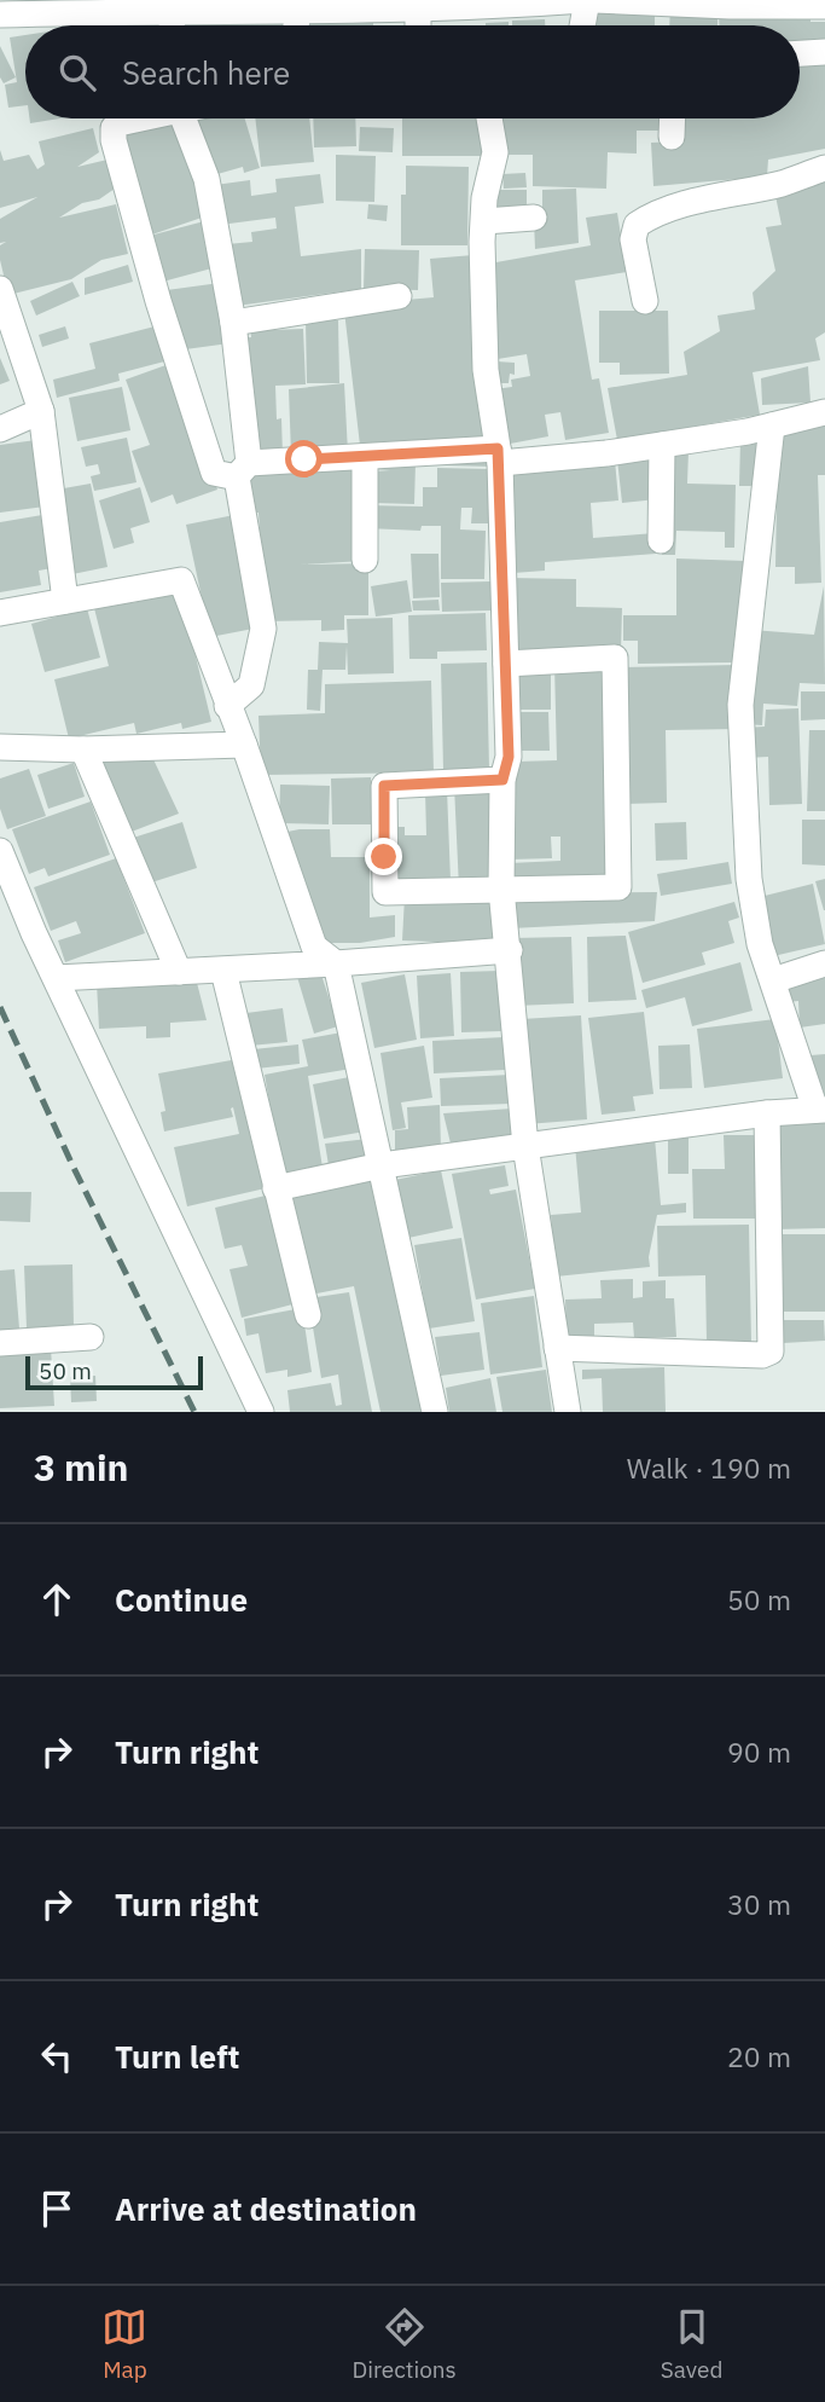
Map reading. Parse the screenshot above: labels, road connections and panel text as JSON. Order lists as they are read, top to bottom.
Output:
{
  "scale_bar": "50 m",
  "page": {
    "search": "Search here",
    "scale": "50 m",
    "heading": ["3 min", "Walk · 190 m"],
    "list": [
      ["Continue", "50 m"],
      ["Turn right", "90 m"],
      ["Turn right", "30 m"],
      ["Turn left", "20 m"],
      "Arrive at destination"
    ],
    "nav": ["Map", "Directions", "Saved"]
  }
}
